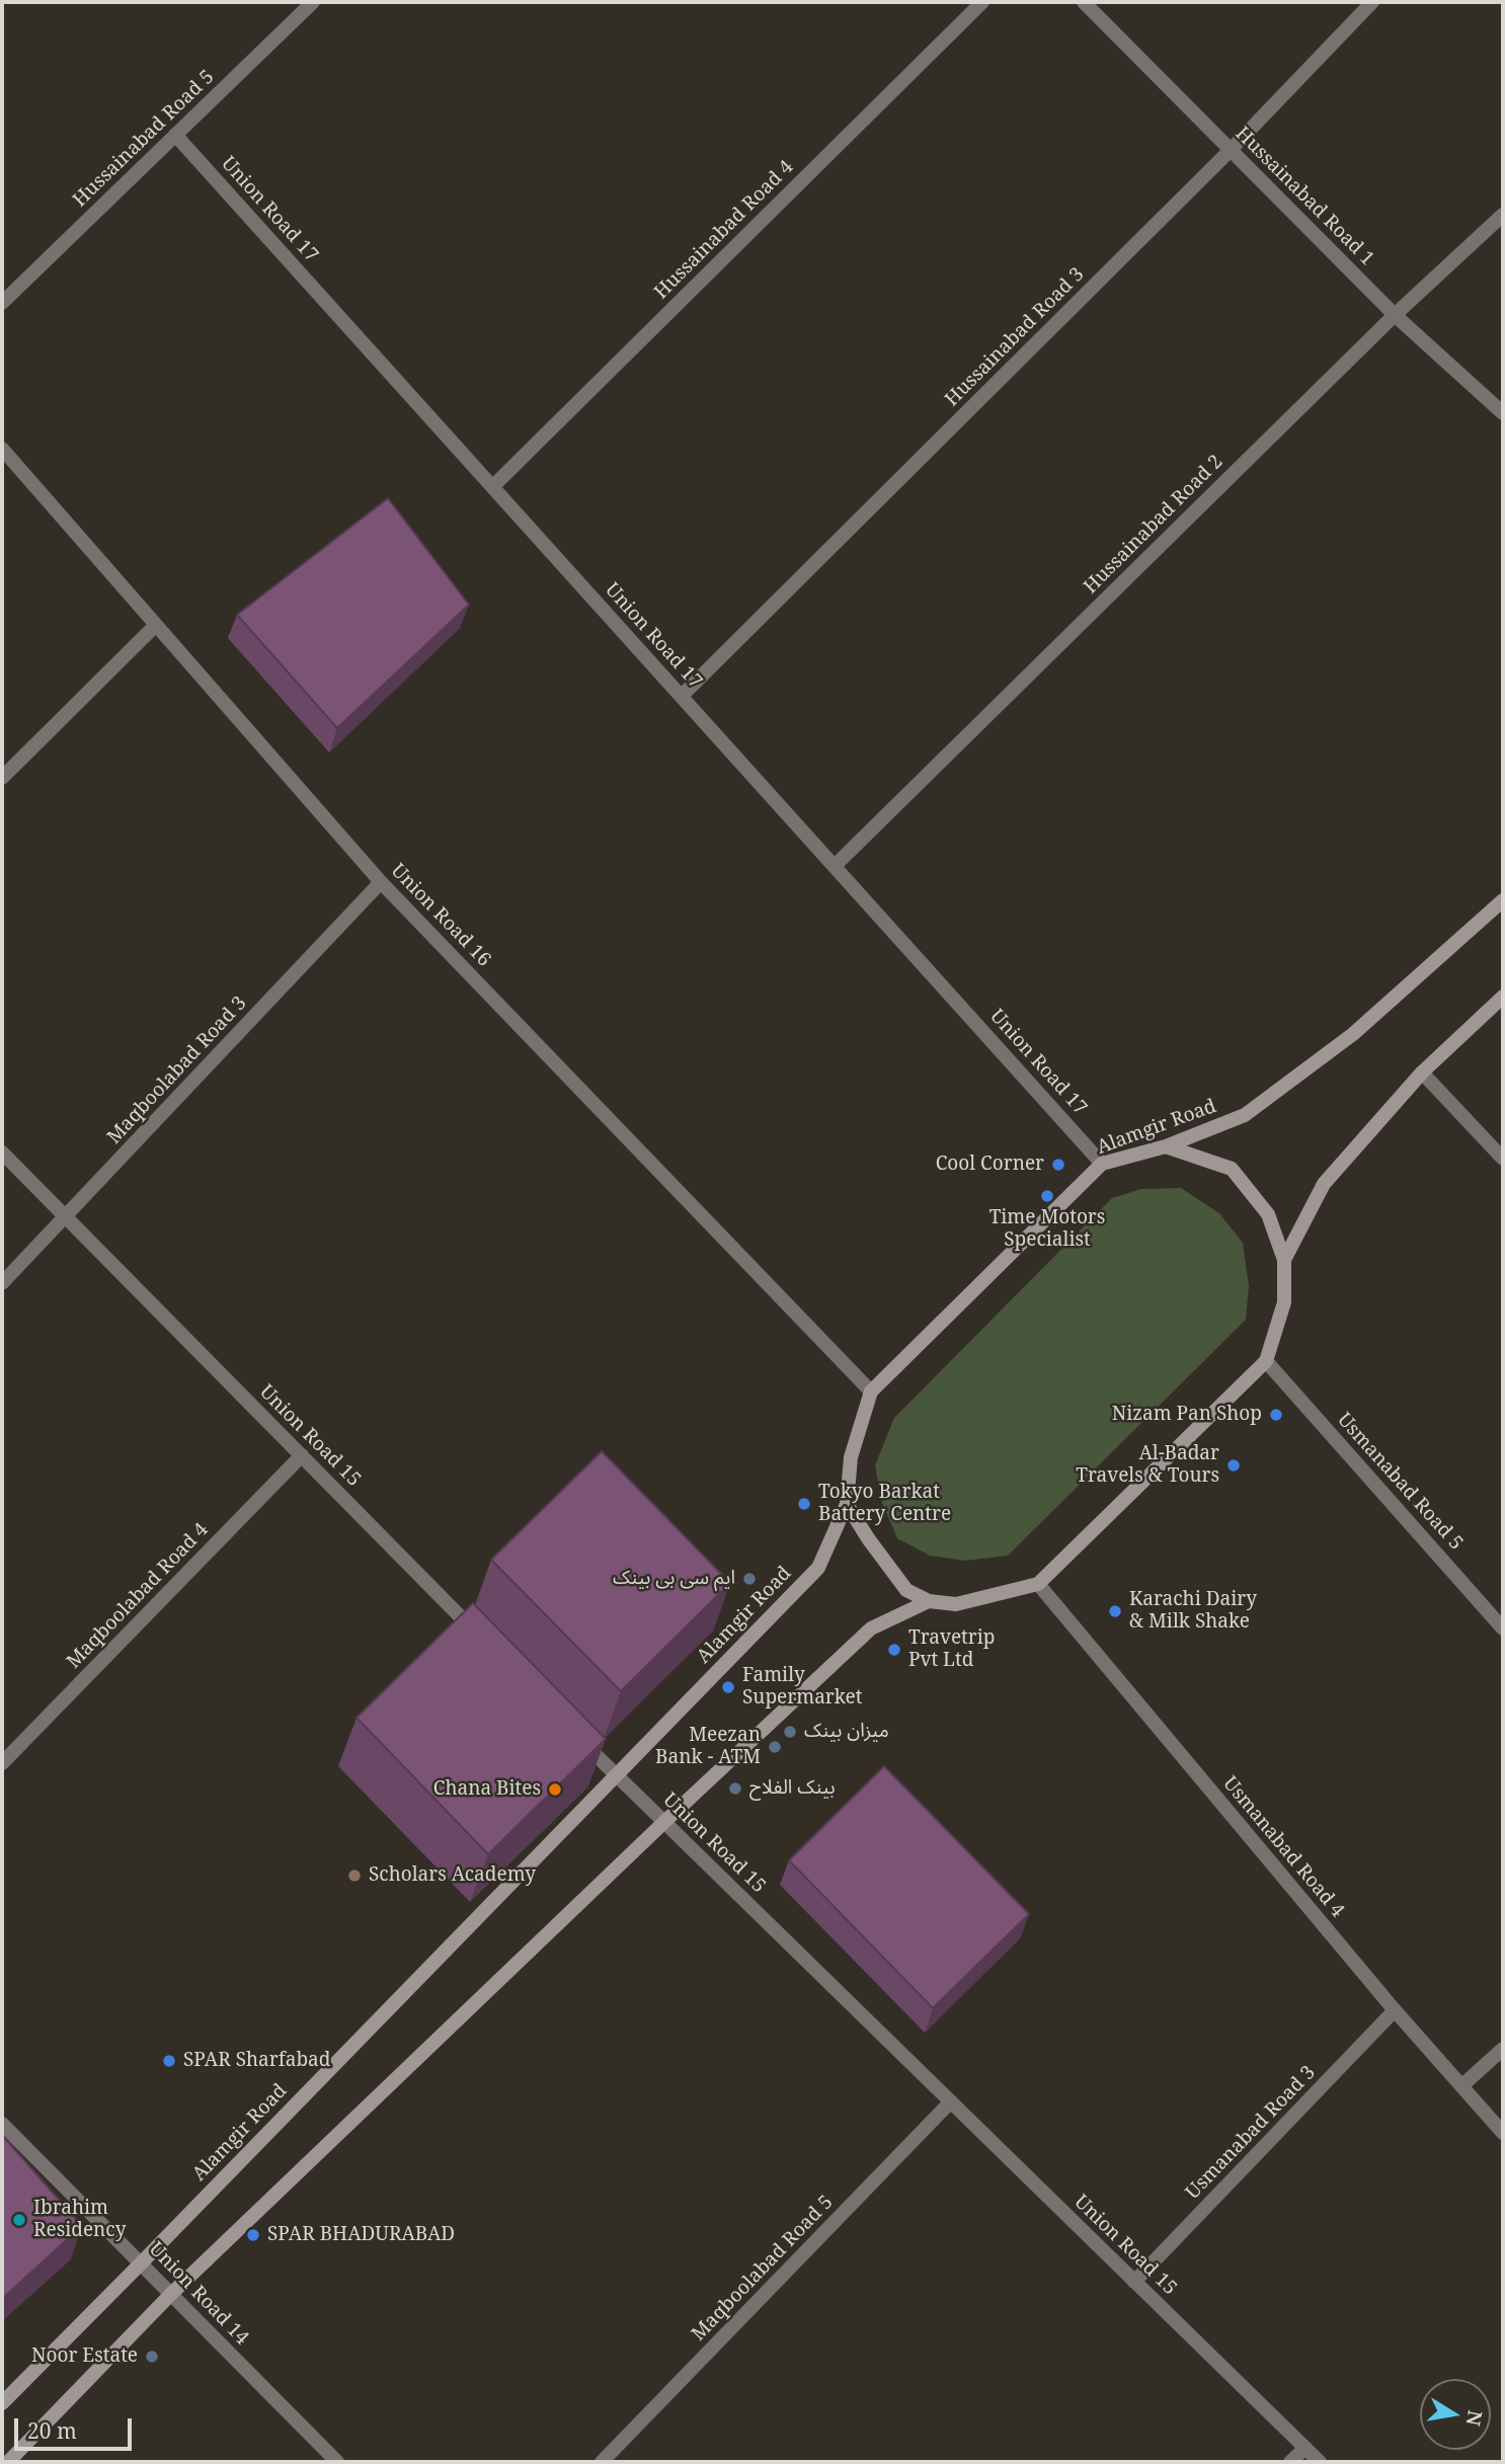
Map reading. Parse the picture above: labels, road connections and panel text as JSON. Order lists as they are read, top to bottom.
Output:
{
  "streets": {
    "street": [
      "Hussainabad Road 5",
      "Hussainabad Road 1",
      "Union Road 17",
      "Hussainabad Road 4",
      "Hussainabad Road 3",
      "Hussainabad Road 2",
      "Union Road 16",
      "Maqboolabad Road 3",
      "Alamgir Road",
      "Union Road 15",
      "Usmanabad Road 5",
      "Maqboolabad Road 4",
      "Usmanabad Road 4",
      "Usmanabad Road 3",
      "Maqboolabad Road 5",
      "Union Road 14"
    ]
  },
  "crossings": [
    ["Hussainabad Road 5", "Union Road 17"],
    ["Hussainabad Road 1", "Hussainabad Road 3"],
    ["Hussainabad Road 1", "Hussainabad Road 2"],
    ["Union Road 17", "Hussainabad Road 4"],
    ["Union Road 17", "Hussainabad Road 3"],
    ["Union Road 17", "Hussainabad Road 2"],
    ["Union Road 17", "Alamgir Road"],
    ["Union Road 16", "Maqboolabad Road 3"],
    ["Union Road 16", "Alamgir Road"],
    ["Maqboolabad Road 3", "Union Road 15"],
    ["Alamgir Road", "Union Road 15"],
    ["Alamgir Road", "Union Road 14"],
    ["Union Road 15", "Maqboolabad Road 4"],
    ["Union Road 15", "Usmanabad Road 3"],
    ["Union Road 15", "Maqboolabad Road 5"],
    ["Usmanabad Road 4", "Usmanabad Road 3"]
  ],
  "places": [
    "Cool Corner",
    "Time Motors Specialist",
    "Nizam Pan Shop",
    "Al-Badar Travels & Tours",
    "Tokyo Barkat Battery Centre",
    "ایم سی بی بینک",
    "Karachi Dairy & Milk Shake",
    "Travetrip Pvt Ltd",
    "Family Supermarket",
    "میزان بینک",
    "Meezan Bank - ATM",
    "بینک الفلاح",
    "Chana Bites",
    "Scholars Academy",
    "SPAR Sharfabad",
    "Ibrahim Residency",
    "SPAR BHADURABAD",
    "Noor Estate"
  ],
  "scale_bar": "20 m",
  "north": "right"
}
